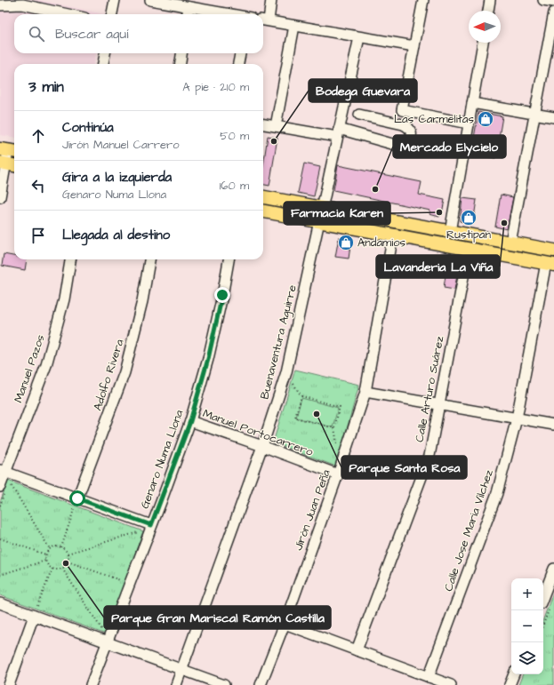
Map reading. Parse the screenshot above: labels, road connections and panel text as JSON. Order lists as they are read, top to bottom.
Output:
{
  "streets": {
    "street": [
      "Buenaventura Aguirre",
      "Manuel Pazos",
      "Adolfo Rivera",
      "Calle Arturo Suárez",
      "Manuel Portocarrero",
      "Genaro Numa Llona",
      "Jirón Juan Peña",
      "Calle Jose Maria Vilchez"
    ]
  },
  "crossings": [
    ["Buenaventura Aguirre", "Manuel Portocarrero"],
    ["Manuel Portocarrero", "Genaro Numa Llona"],
    ["Manuel Portocarrero", "Jirón Juan Peña"]
  ],
  "places": {
    "shop": ["Las Carmelitas", "Rustipan", "Andamios"],
    "other": [
      "Bodega Guevara",
      "Mercado Elycielo",
      "Farmacia Karen",
      "Lavanderia La Viña",
      "Parque Santa Rosa",
      "Parque Gran Mariscal Ramón Castilla"
    ]
  },
  "north": "left",
  "page": {
    "search": "Buscar aquí",
    "heading": ["3 min", "A pie · 210 m"],
    "list": [
      ["Continúa", "Jirón Manuel Carrero", "50 m"],
      ["Gira a la izquierda", "Genaro Numa Llona", "160 m"],
      "Llegada al destino"
    ],
    "map_buttons": ["+", "−"]
  }
}
